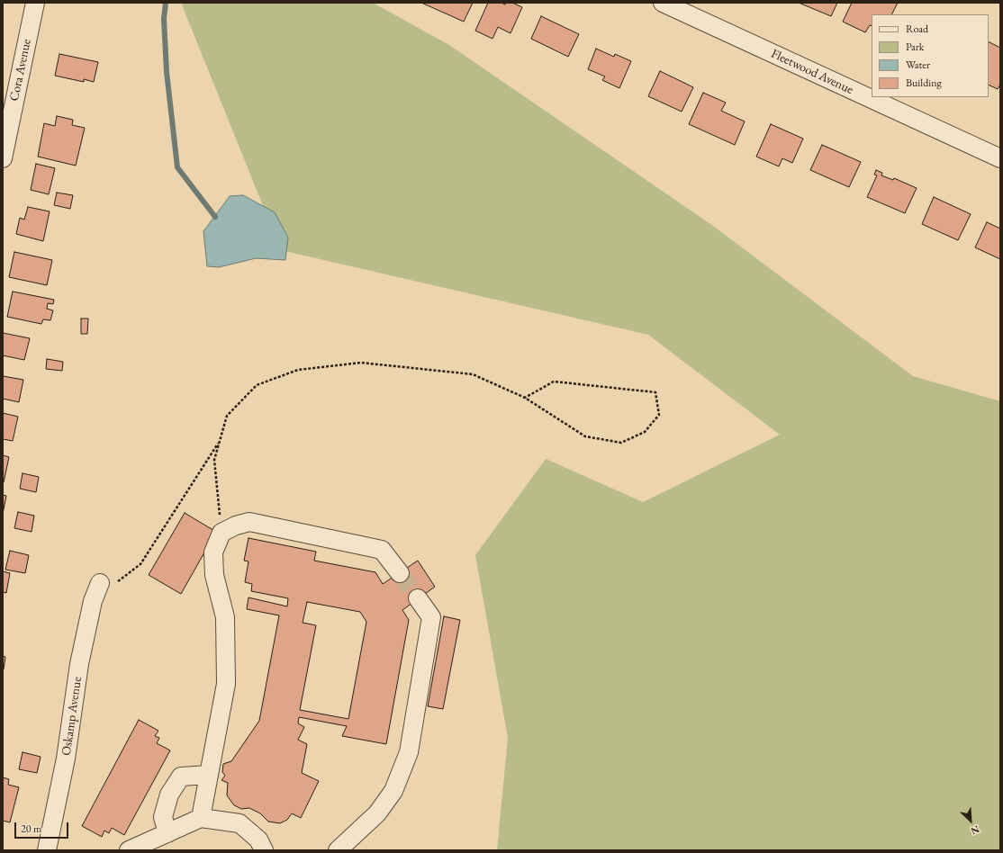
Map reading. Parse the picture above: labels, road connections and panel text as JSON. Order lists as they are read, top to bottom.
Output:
{
  "streets": {
    "street": ["Cora Avenue", "Fleetwood Avenue", "Oskamp Avenue"]
  },
  "legend": [
    "Road",
    "Park",
    "Water",
    "Building"
  ],
  "scale_bar": "20 m",
  "north": "bottom right"
}
